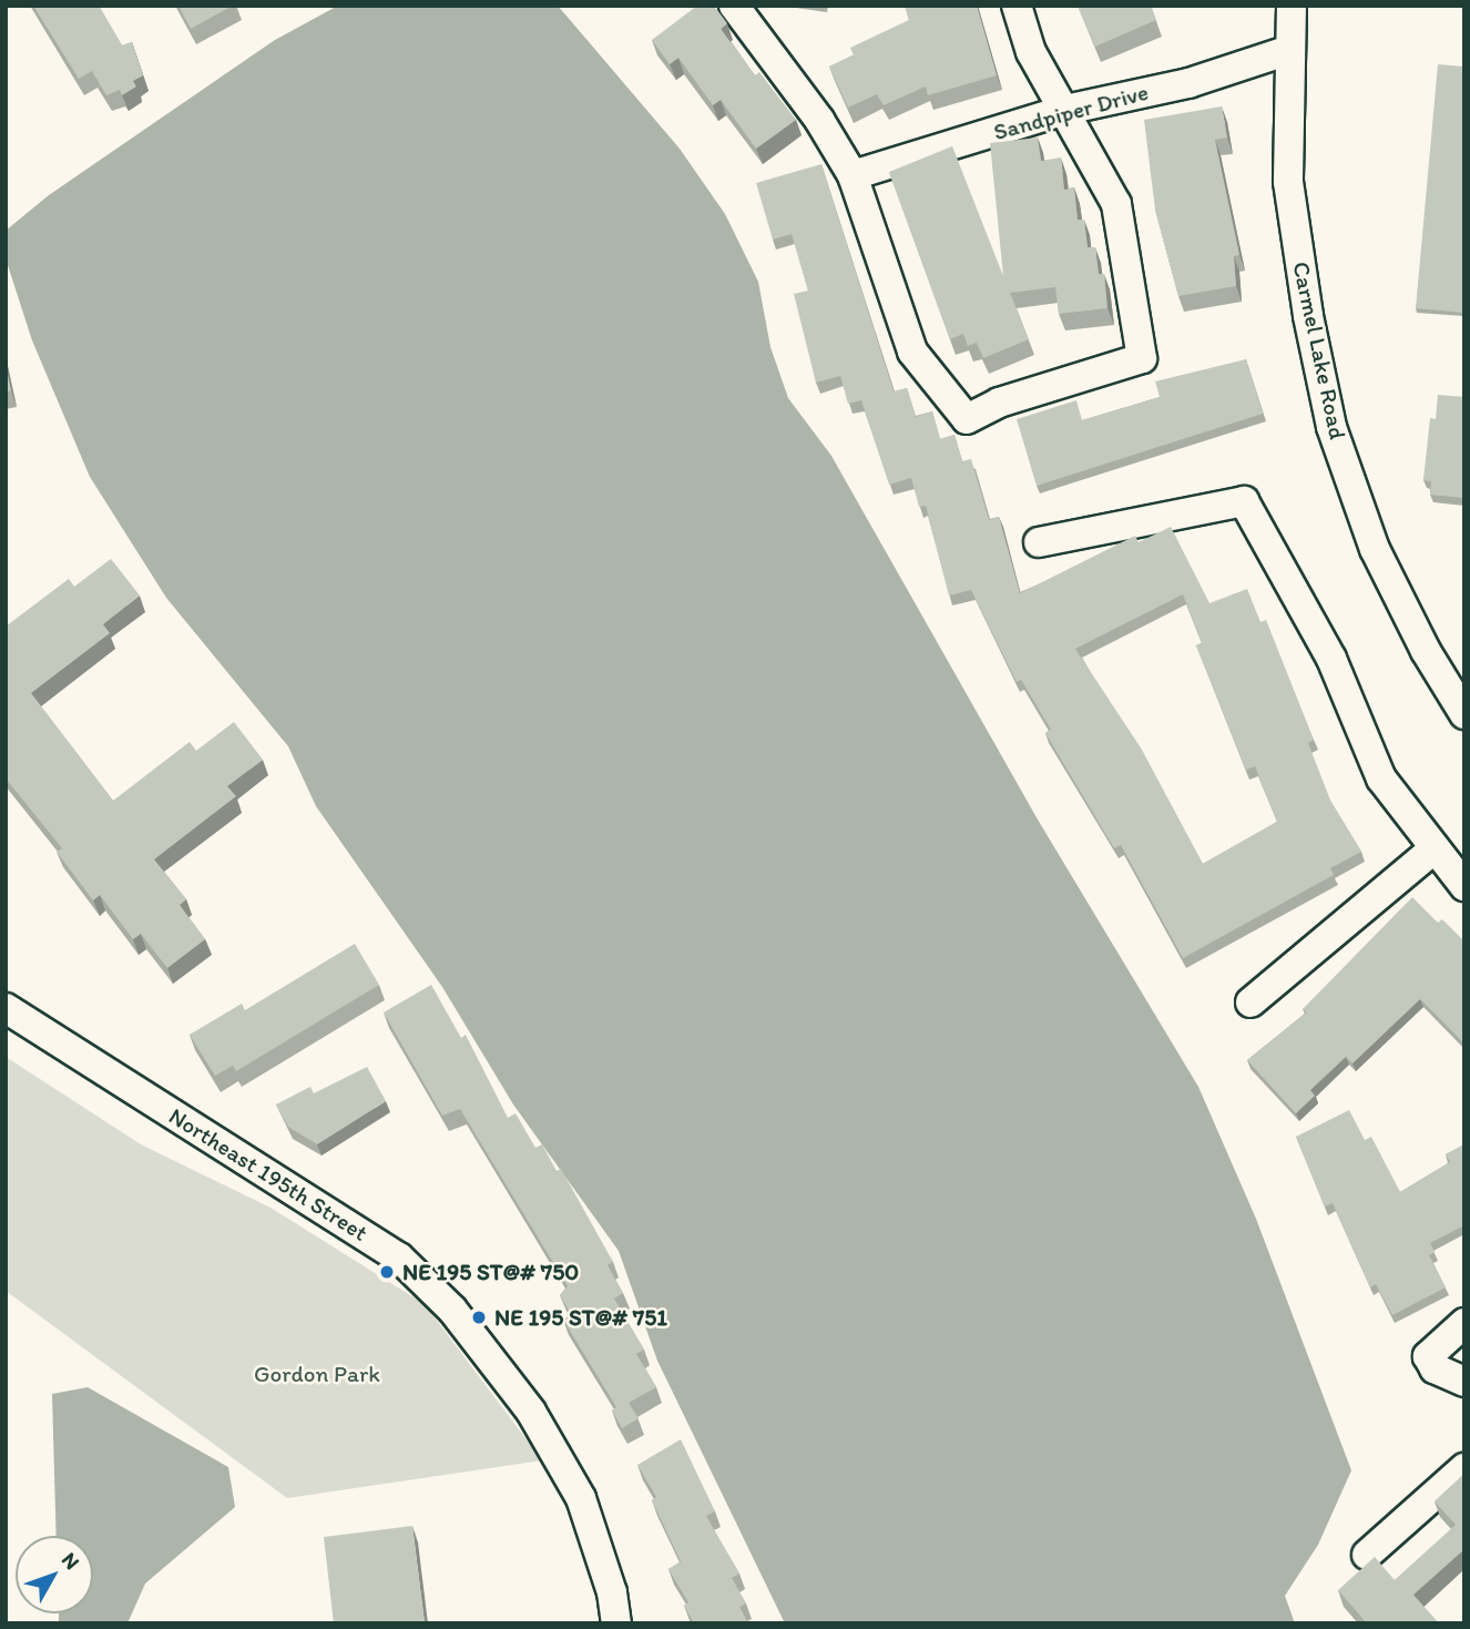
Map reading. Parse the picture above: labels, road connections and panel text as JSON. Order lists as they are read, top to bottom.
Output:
{
  "streets": {
    "street": ["Sandpiper Drive", "Carmel Lake Road", "Northeast 195th Street"]
  },
  "crossings": [
    ["Sandpiper Drive", "Carmel Lake Road"]
  ],
  "parks": ["Gordon Park"],
  "places": ["NE 195 ST@# 750", "NE 195 ST@# 751"],
  "north": "top right"
}
